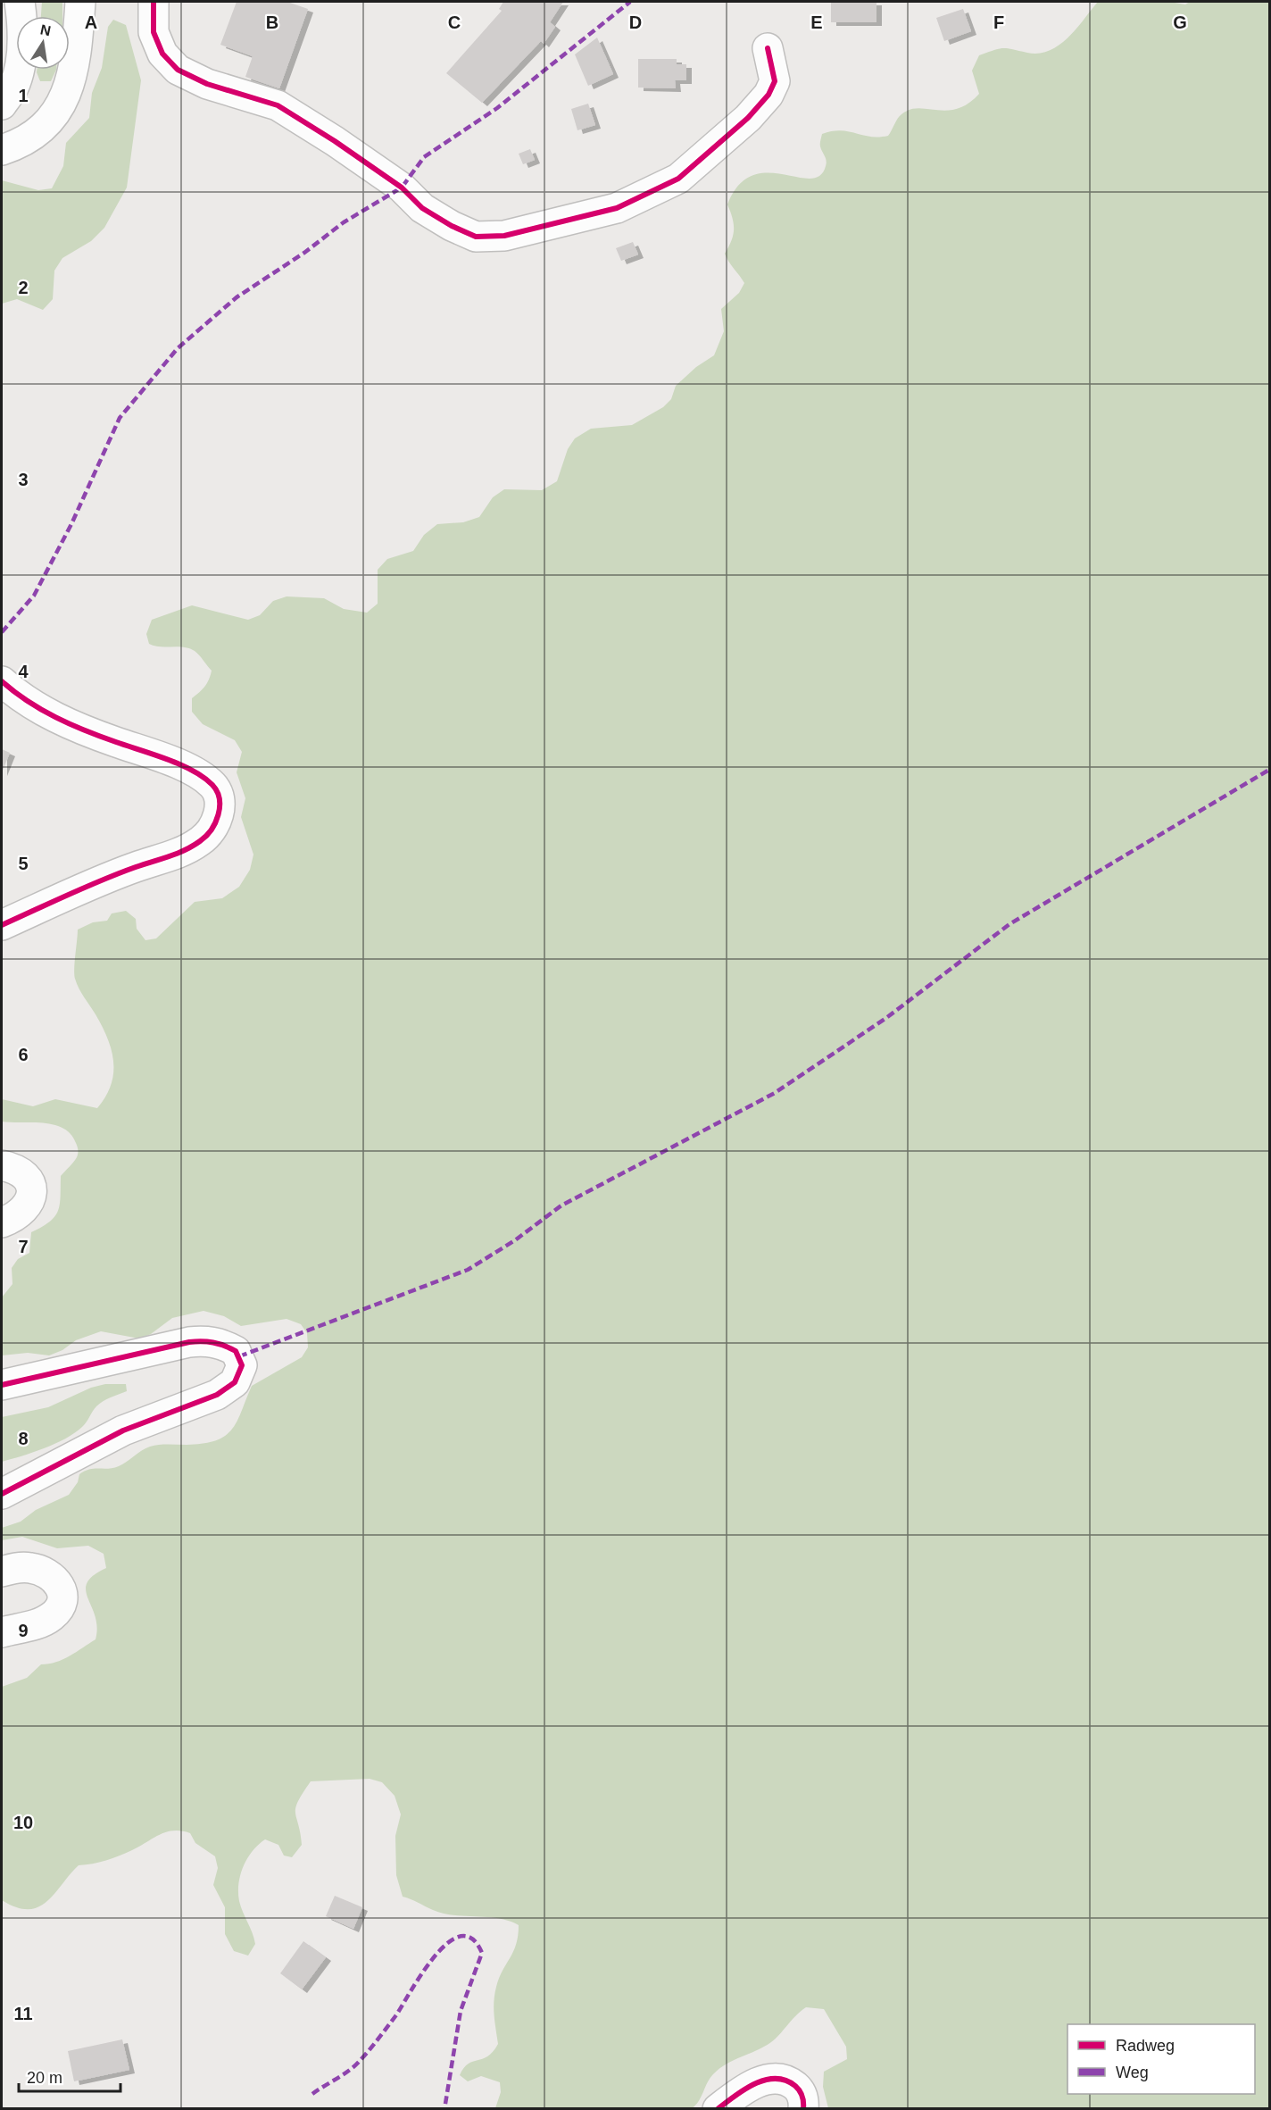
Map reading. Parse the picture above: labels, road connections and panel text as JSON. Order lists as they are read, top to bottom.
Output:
{
  "legend": ["Radweg", "Weg"],
  "scale_bar": "20 m",
  "north": "top",
  "grid": {
    "columns": [
      "A",
      "B",
      "C",
      "D",
      "E",
      "F",
      "G"
    ],
    "rows": [
      "1",
      "2",
      "3",
      "4",
      "5",
      "6",
      "7",
      "8",
      "9",
      "10",
      "11"
    ]
  }
}
